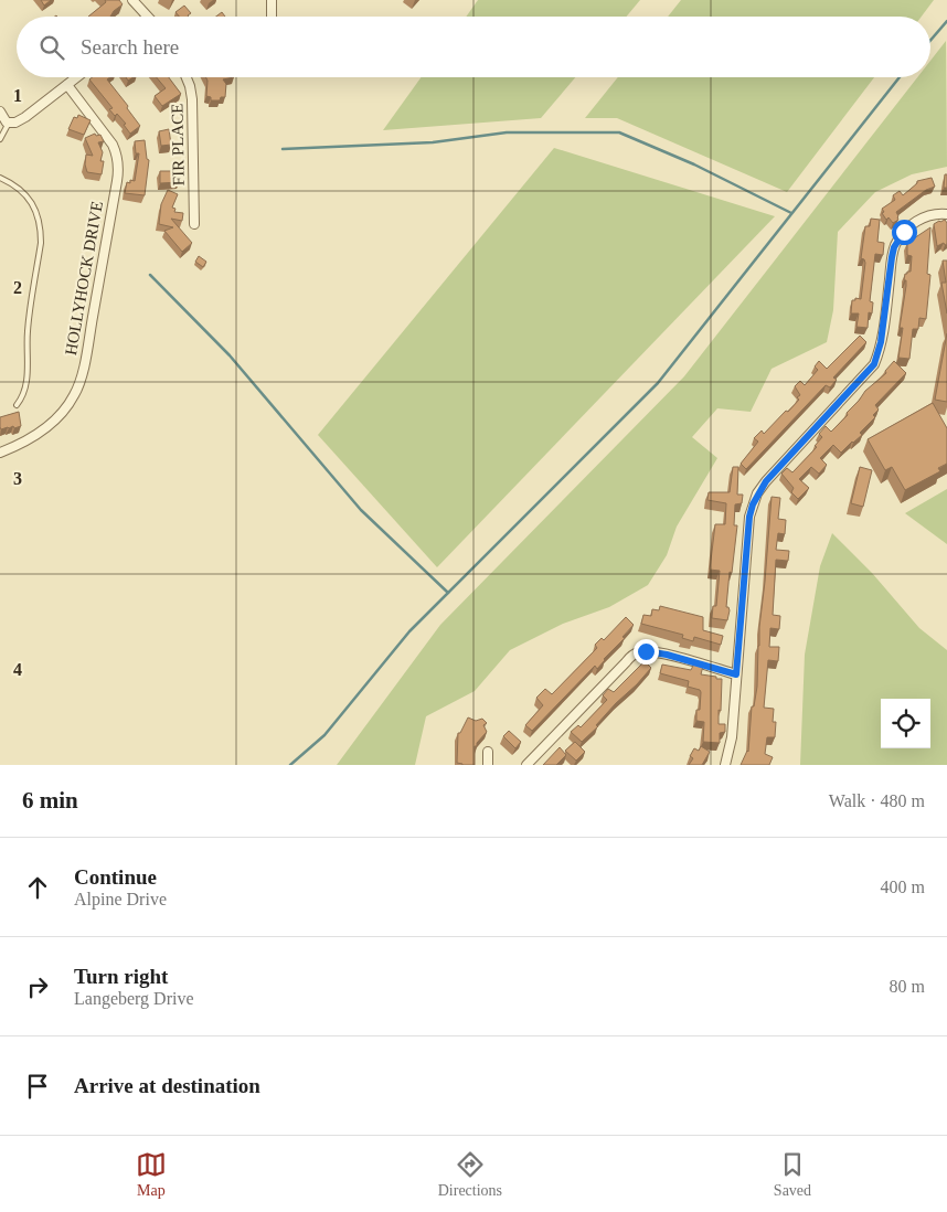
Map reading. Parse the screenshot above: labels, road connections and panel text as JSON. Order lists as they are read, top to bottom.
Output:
{
  "streets": {
    "street": ["FIR PLACE", "HOLLYHOCK DRIVE"]
  },
  "page": {
    "search": "Search here",
    "heading": ["6 min", "Walk · 480 m"],
    "list": [
      ["Continue", "Alpine Drive", "400 m"],
      ["Turn right", "Langeberg Drive", "80 m"],
      "Arrive at destination"
    ],
    "nav": ["Map", "Directions", "Saved"]
  },
  "grid": {
    "rows": [
      "1",
      "2",
      "3",
      "4"
    ]
  }
}
